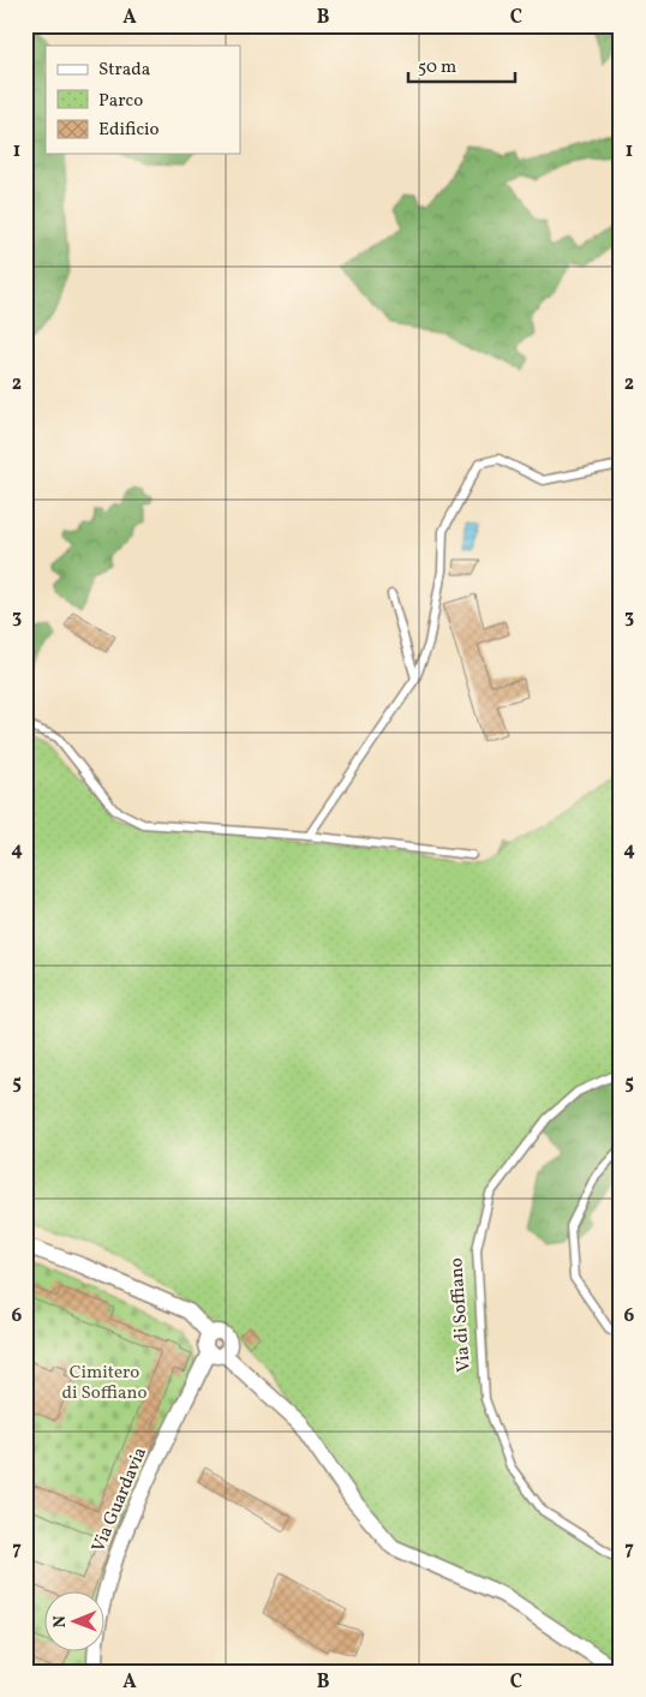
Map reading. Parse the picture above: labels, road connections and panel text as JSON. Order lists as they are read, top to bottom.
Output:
{
  "streets": {
    "street": ["Via Guardavia"],
    "lane": ["Via di Soffiano"]
  },
  "parks": ["Cimitero di Soffiano"],
  "legend": ["Strada", "Parco", "Edificio"],
  "scale_bar": "50 m",
  "north": "left",
  "grid": {
    "columns": ["A", "B", "C"],
    "rows": [
      "1",
      "2",
      "3",
      "4",
      "5",
      "6",
      "7"
    ]
  }
}
